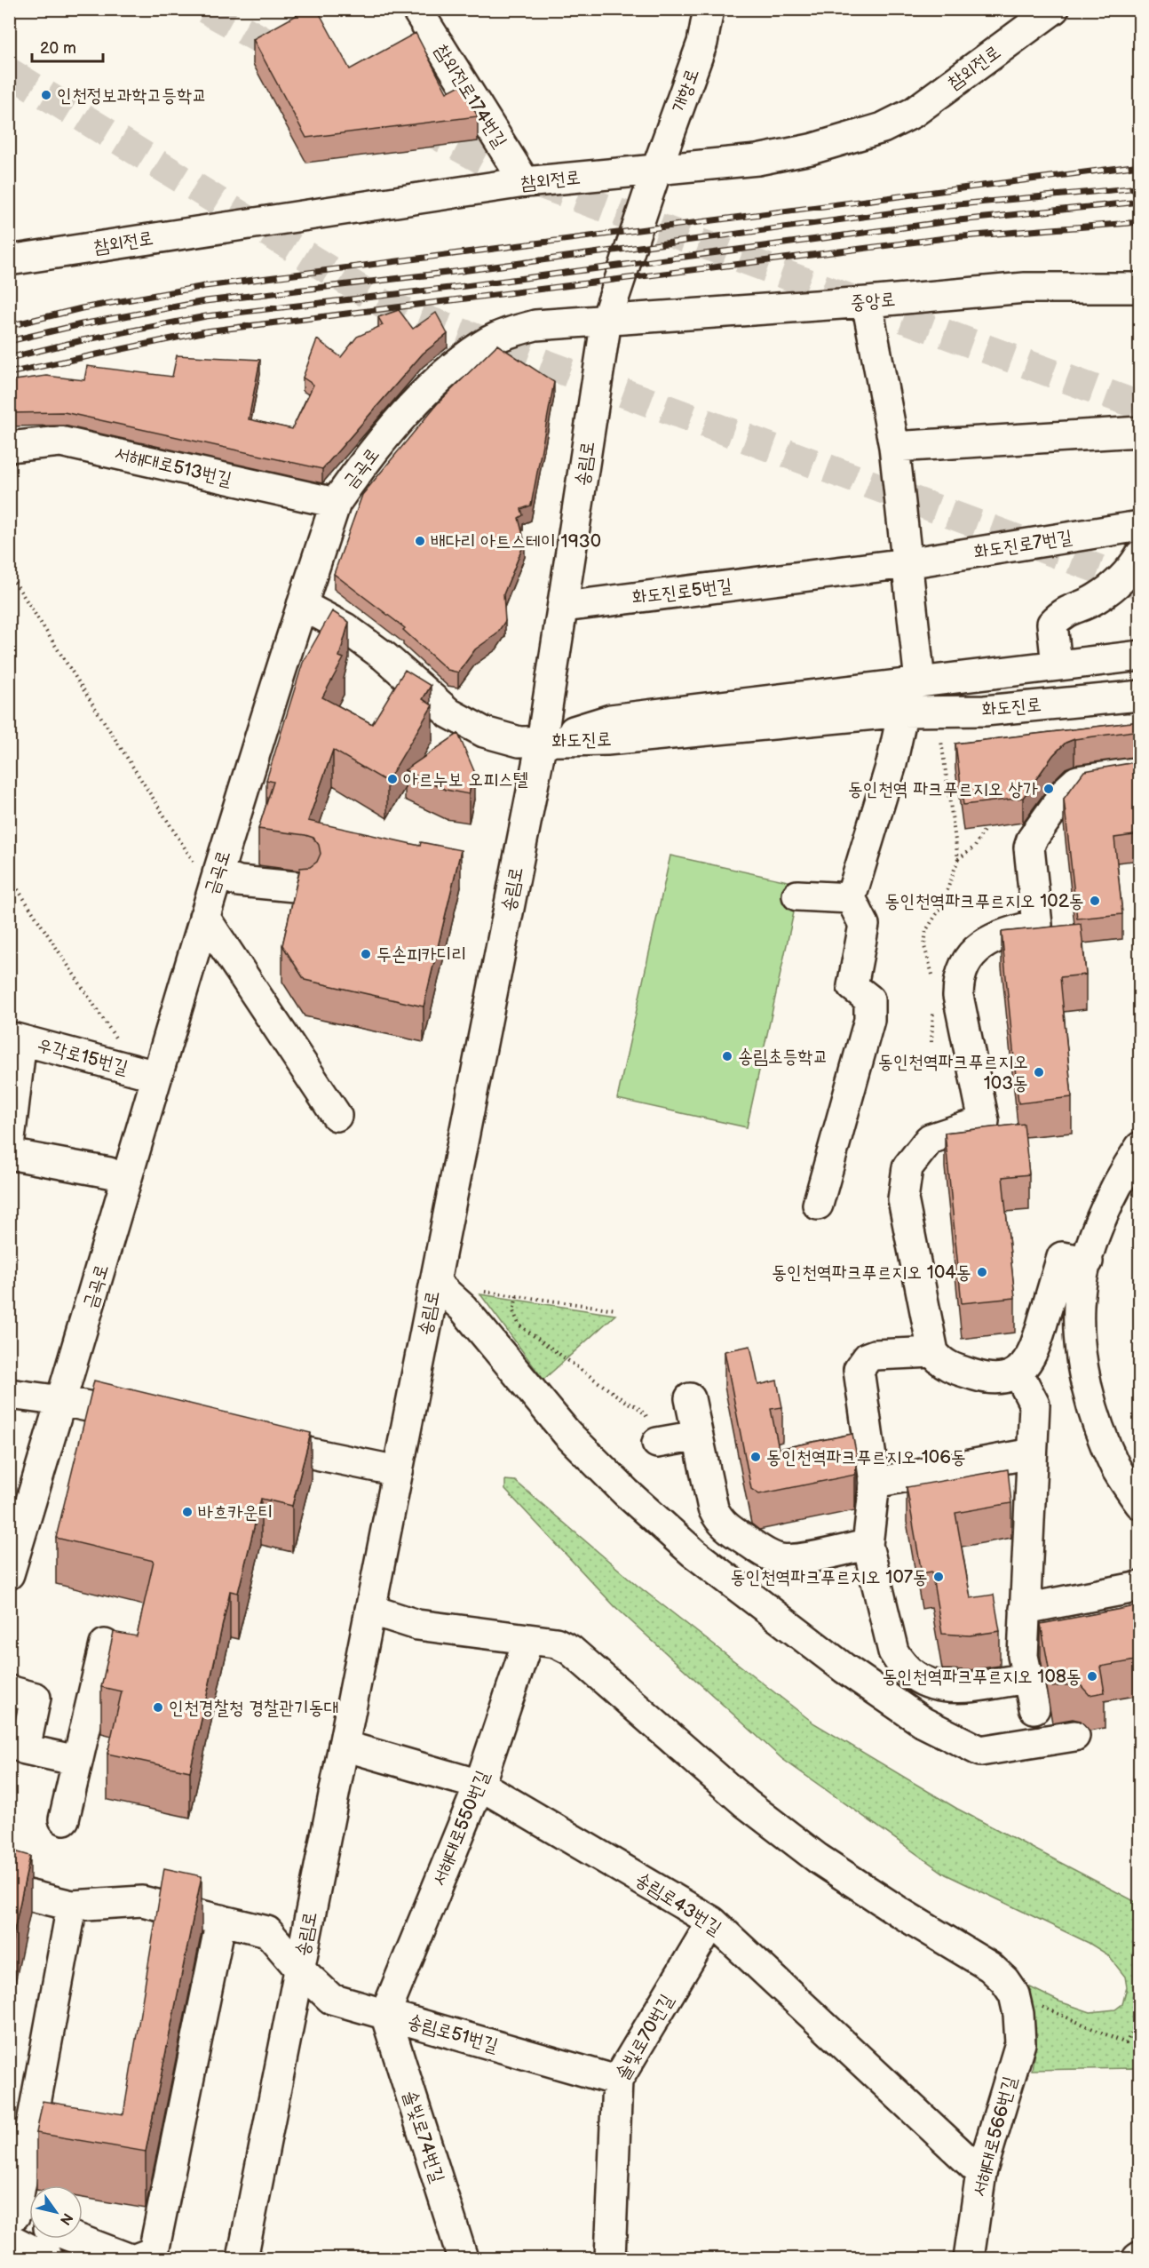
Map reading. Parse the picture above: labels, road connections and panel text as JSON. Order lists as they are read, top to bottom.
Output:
{
  "streets": {
    "street": [
      "참외전로",
      "개항로",
      "참외전로174번길",
      "중앙로",
      "송림로",
      "서해대로513번길",
      "금곡로",
      "화도진로7번길",
      "화도진로5번길",
      "화도진로",
      "우각로15번길",
      "서해대로550번길",
      "송림로43번길",
      "송림로51번길",
      "솔빛로70번길",
      "솔빛로74번길",
      "서해대로566번길"
    ]
  },
  "crossings": [
    ["참외전로", "개항로"],
    ["참외전로", "참외전로174번길"],
    ["참외전로", "송림로"],
    ["개항로", "송림로"],
    ["중앙로", "송림로"],
    ["중앙로", "금곡로"],
    ["송림로", "금곡로"],
    ["송림로", "화도진로5번길"],
    ["송림로", "화도진로"],
    ["송림로", "송림로43번길"],
    ["송림로", "송림로51번길"],
    ["서해대로513번길", "금곡로"],
    ["금곡로", "우각로15번길"],
    ["화도진로7번길", "화도진로5번길"],
    ["서해대로550번길", "송림로43번길"],
    ["서해대로550번길", "송림로51번길"],
    ["서해대로550번길", "솔빛로74번길"],
    ["송림로43번길", "솔빛로70번길"],
    ["송림로43번길", "서해대로566번길"],
    ["송림로51번길", "솔빛로70번길"],
    ["송림로51번길", "솔빛로74번길"]
  ],
  "places": [
    "인천정보과학고등학교",
    "배다리 아트스테이 1930",
    "아르누보 오피스텔",
    "동인천역 파크푸르지오 상가",
    "동인천역파크푸르지오 102동",
    "두손피카디리",
    "송림초등학교",
    "동인천역파크푸르지오 103동",
    "동인천역파크푸르지오 104동",
    "동인천역파크푸르지오 106동",
    "바흐카운티",
    "동인천역파크푸르지오 107동",
    "동인천역파크푸르지오 108동",
    "인천경찰청 경찰관기동대"
  ],
  "scale_bar": "20 m",
  "north": "bottom right"
}
